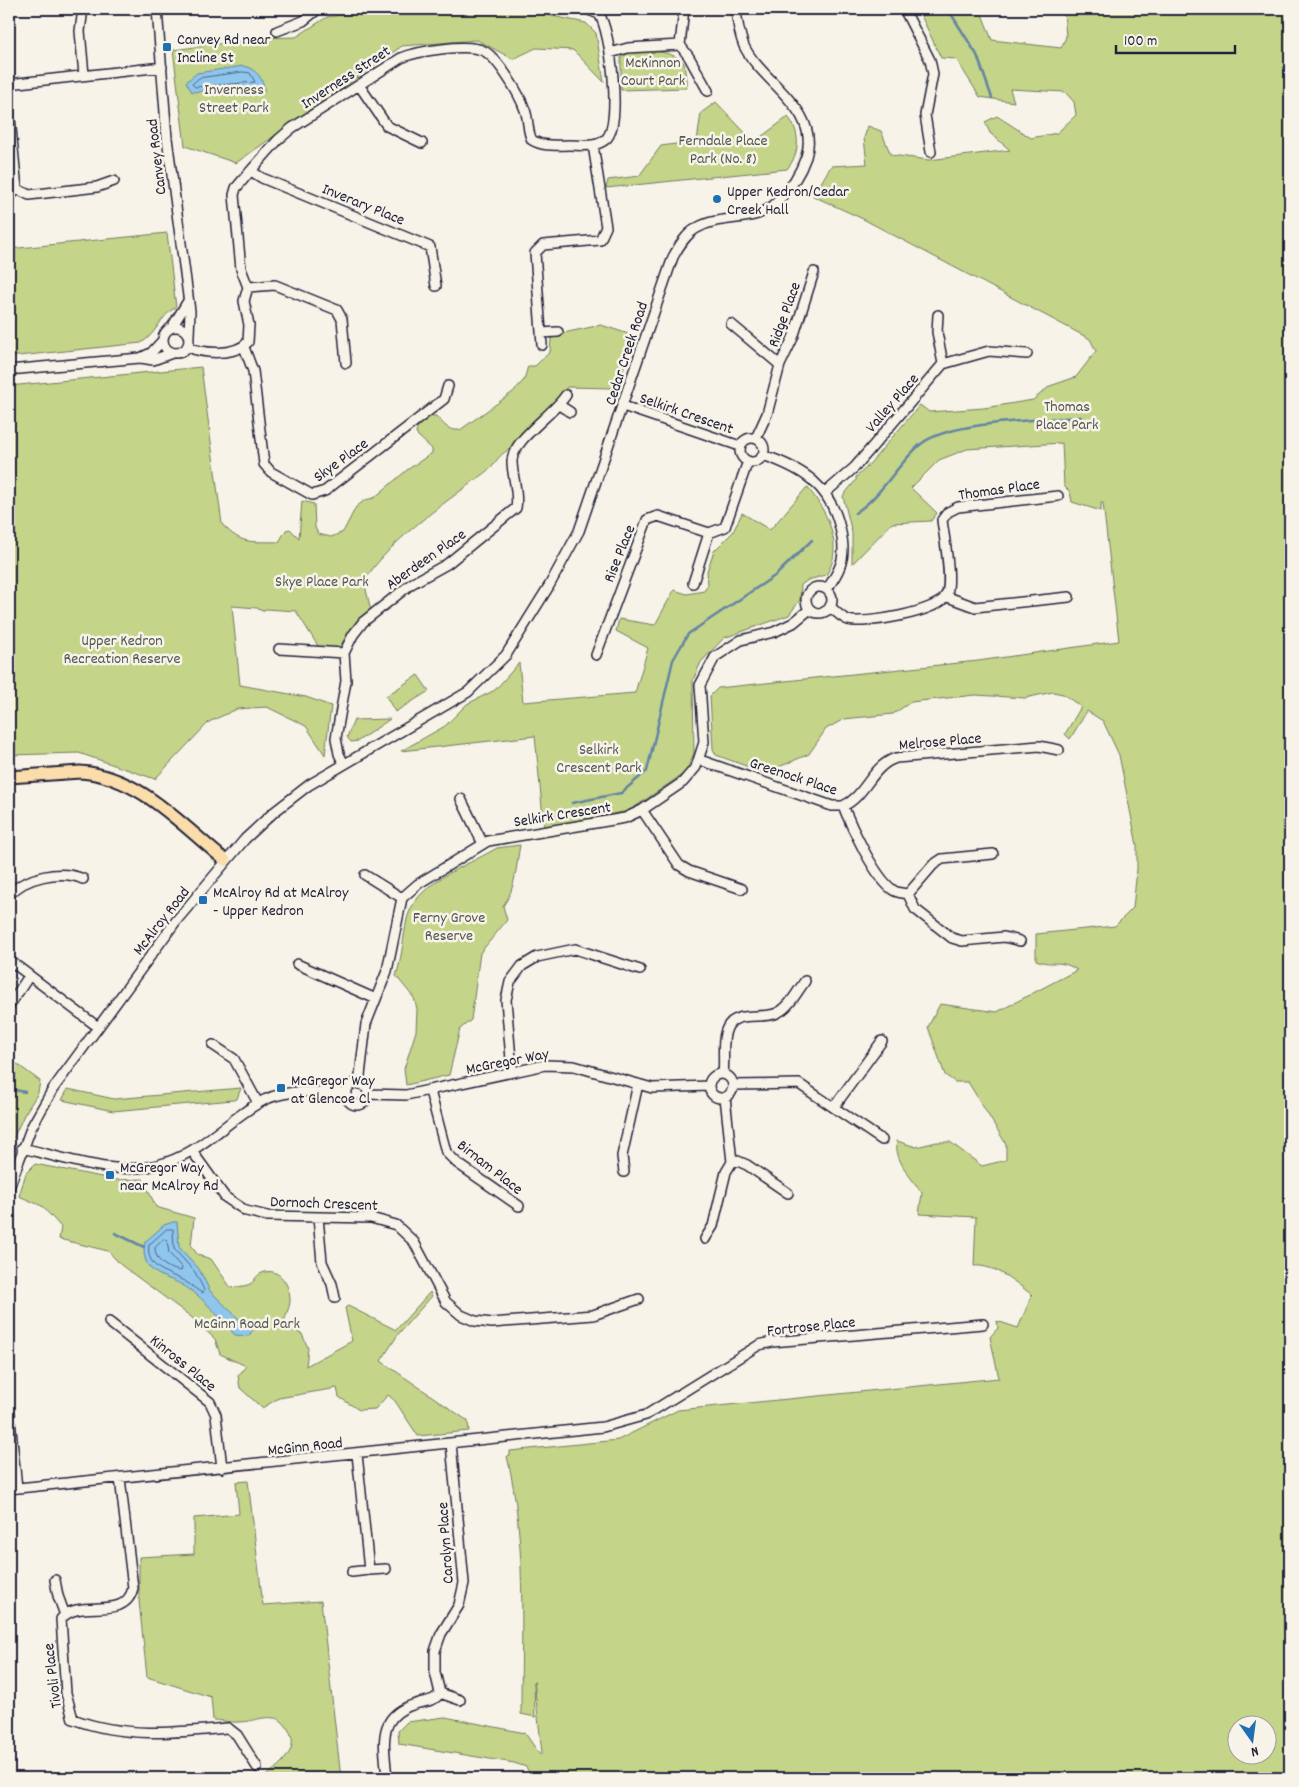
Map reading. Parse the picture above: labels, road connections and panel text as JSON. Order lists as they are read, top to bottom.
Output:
{
  "streets": {
    "street": [
      "Inverness Street",
      "Canvey Road",
      "Inverary Place",
      "Ridge Place",
      "Cedar Creek Road",
      "Valley Place",
      "Selkirk Crescent",
      "Skye Place",
      "Thomas Place",
      "Rise Place",
      "Aberdeen Place",
      "Melrose Place",
      "Greenock Place",
      "McAlroy Road",
      "McGregor Way",
      "Birnam Place",
      "Dornoch Crescent",
      "Fortrose Place",
      "Kinross Place",
      "McGinn Road",
      "Carolyn Place",
      "Tivoli Place"
    ]
  },
  "crossings": [
    ["Inverness Street", "Inverary Place"],
    ["Inverness Street", "Skye Place"],
    ["Ridge Place", "Selkirk Crescent"],
    ["Cedar Creek Road", "Selkirk Crescent"],
    ["Cedar Creek Road", "McAlroy Road"],
    ["Selkirk Crescent", "Greenock Place"],
    ["Melrose Place", "Greenock Place"],
    ["McGregor Way", "Birnam Place"],
    ["Fortrose Place", "McGinn Road"],
    ["Kinross Place", "McGinn Road"],
    ["McGinn Road", "Carolyn Place"]
  ],
  "parks": [
    "McKinnon Court Park",
    "Inverness Street Park",
    "Ferndale Place Park (No. 8)",
    "Thomas Place Park",
    "Skye Place Park",
    "Upper Kedron Recreation Reserve",
    "Selkirk Crescent Park",
    "Ferny Grove Reserve",
    "McGinn Road Park"
  ],
  "places": {
    "transit": [
      "Canvey Rd near Incline St",
      "McAlroy Rd at McAlroy - Upper Kedron",
      "McGregor Way at Glencoe Cl",
      "McGregor Way near McAlroy Rd"
    ],
    "other": ["Upper Kedron/Cedar Creek Hall"]
  },
  "scale_bar": "100 m",
  "north": "bottom"
}
